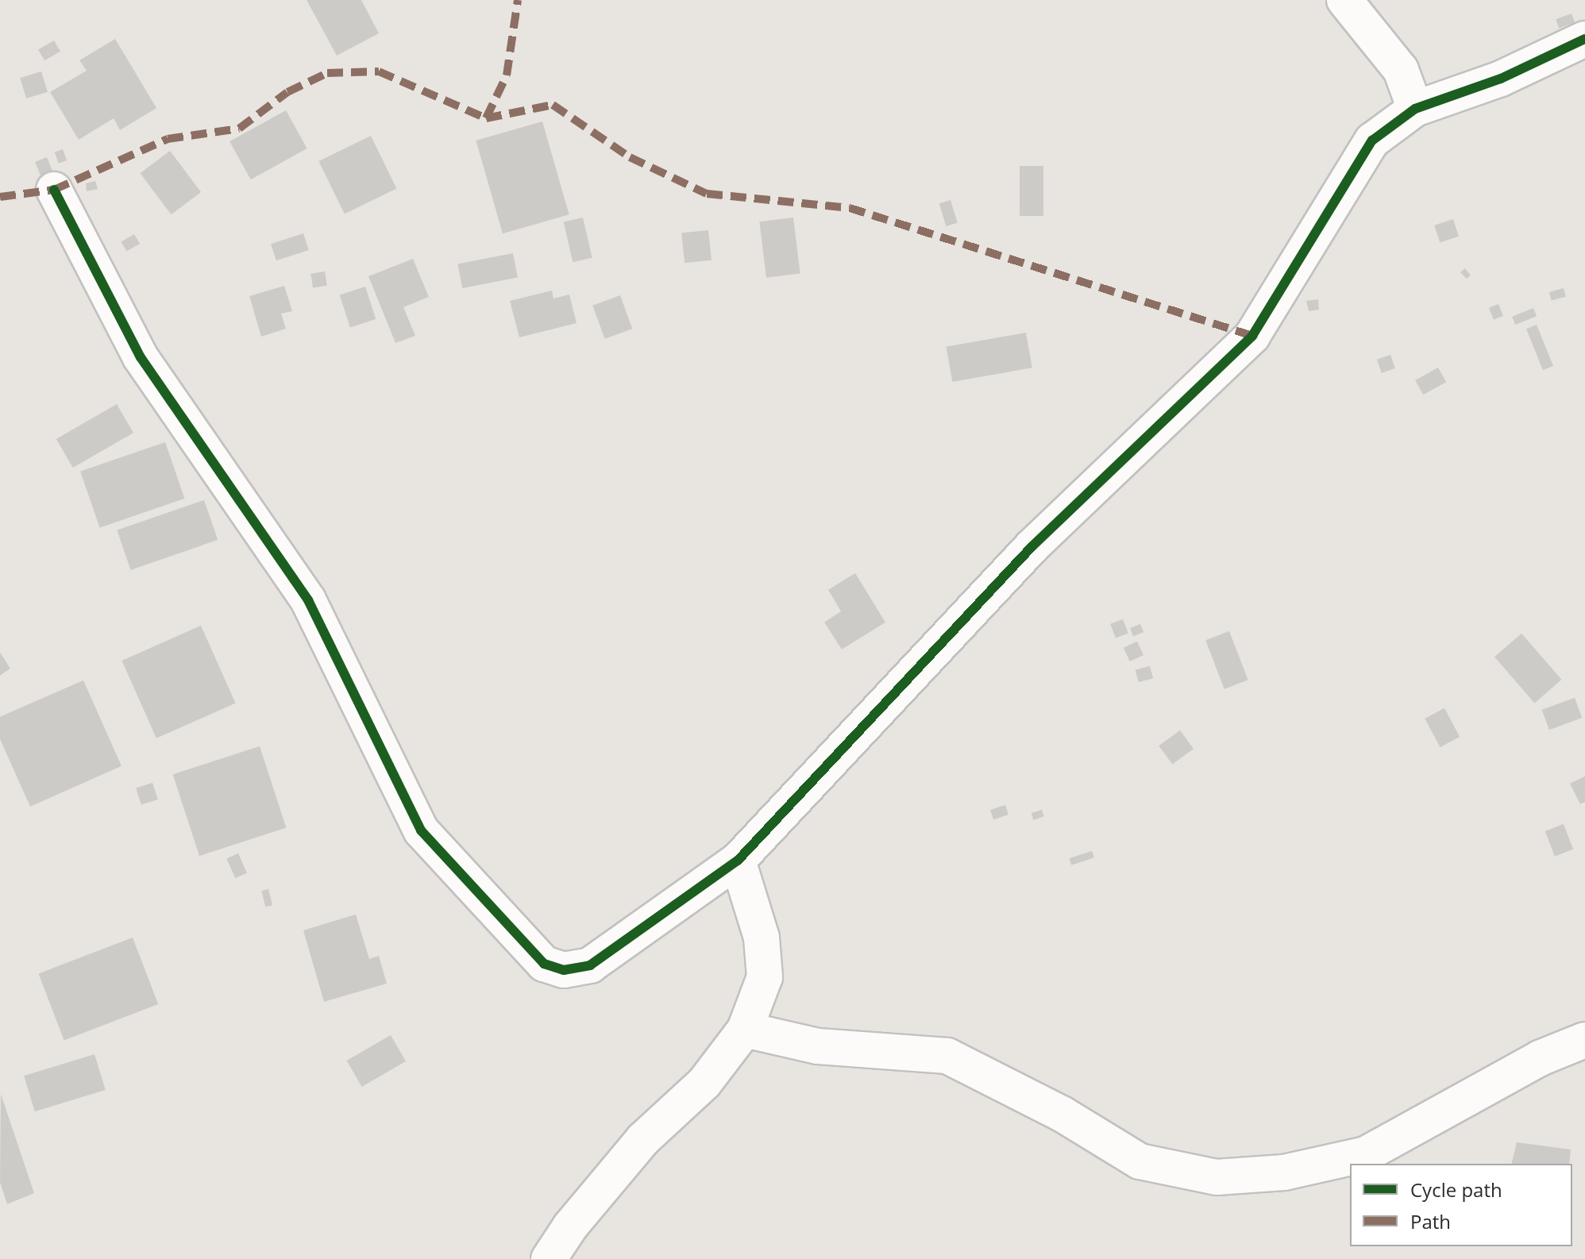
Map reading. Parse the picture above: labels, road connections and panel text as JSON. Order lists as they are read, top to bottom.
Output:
{
  "legend": ["Cycle path", "Path"]
}
